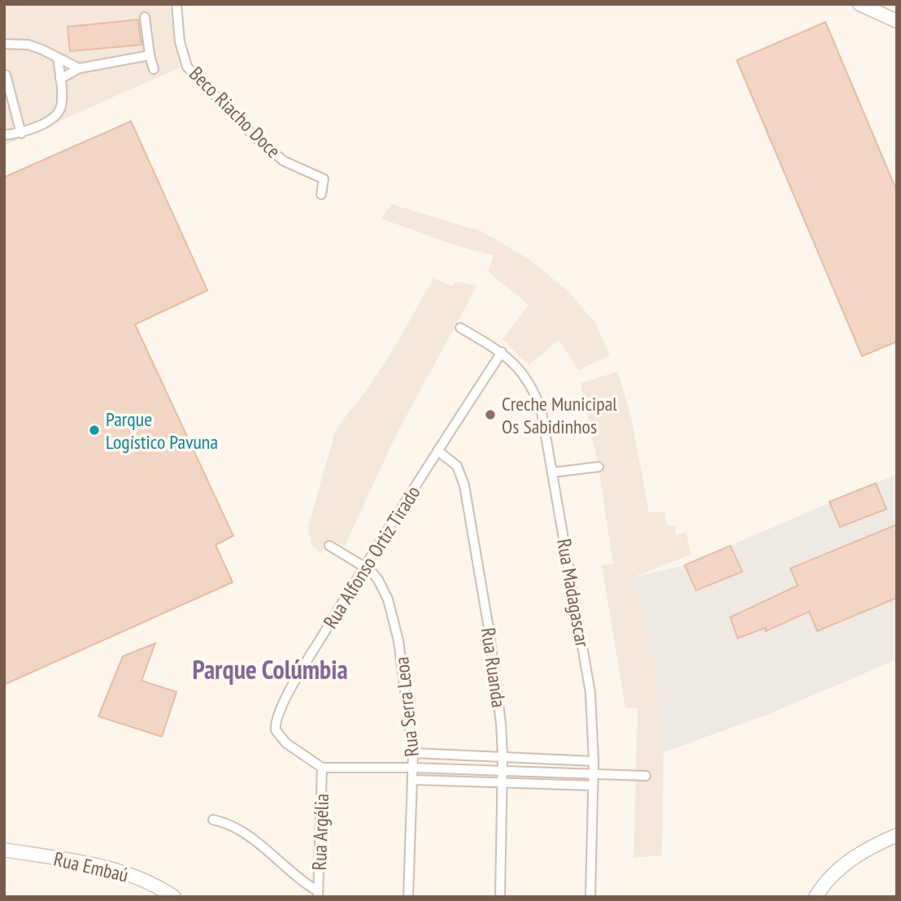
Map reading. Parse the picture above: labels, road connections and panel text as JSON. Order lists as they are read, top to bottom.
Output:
{
  "streets": {
    "street": [
      "Beco Riacho Doce",
      "Rua Alfonso Ortiz Tirado",
      "Rua Madagascar",
      "Rua Ruanda",
      "Rua Serra Leoa",
      "Rua Argélia",
      "Rua Embaú"
    ]
  },
  "crossings": [
    ["Rua Alfonso Ortiz Tirado", "Rua Madagascar"],
    ["Rua Alfonso Ortiz Tirado", "Rua Ruanda"],
    ["Rua Alfonso Ortiz Tirado", "Rua Serra Leoa"],
    ["Rua Alfonso Ortiz Tirado", "Rua Argélia"]
  ],
  "districts": ["Parque Colúmbia"],
  "places": ["Creche Municipal Os Sabidinhos", "Parque Logístico Pavuna"]
}
